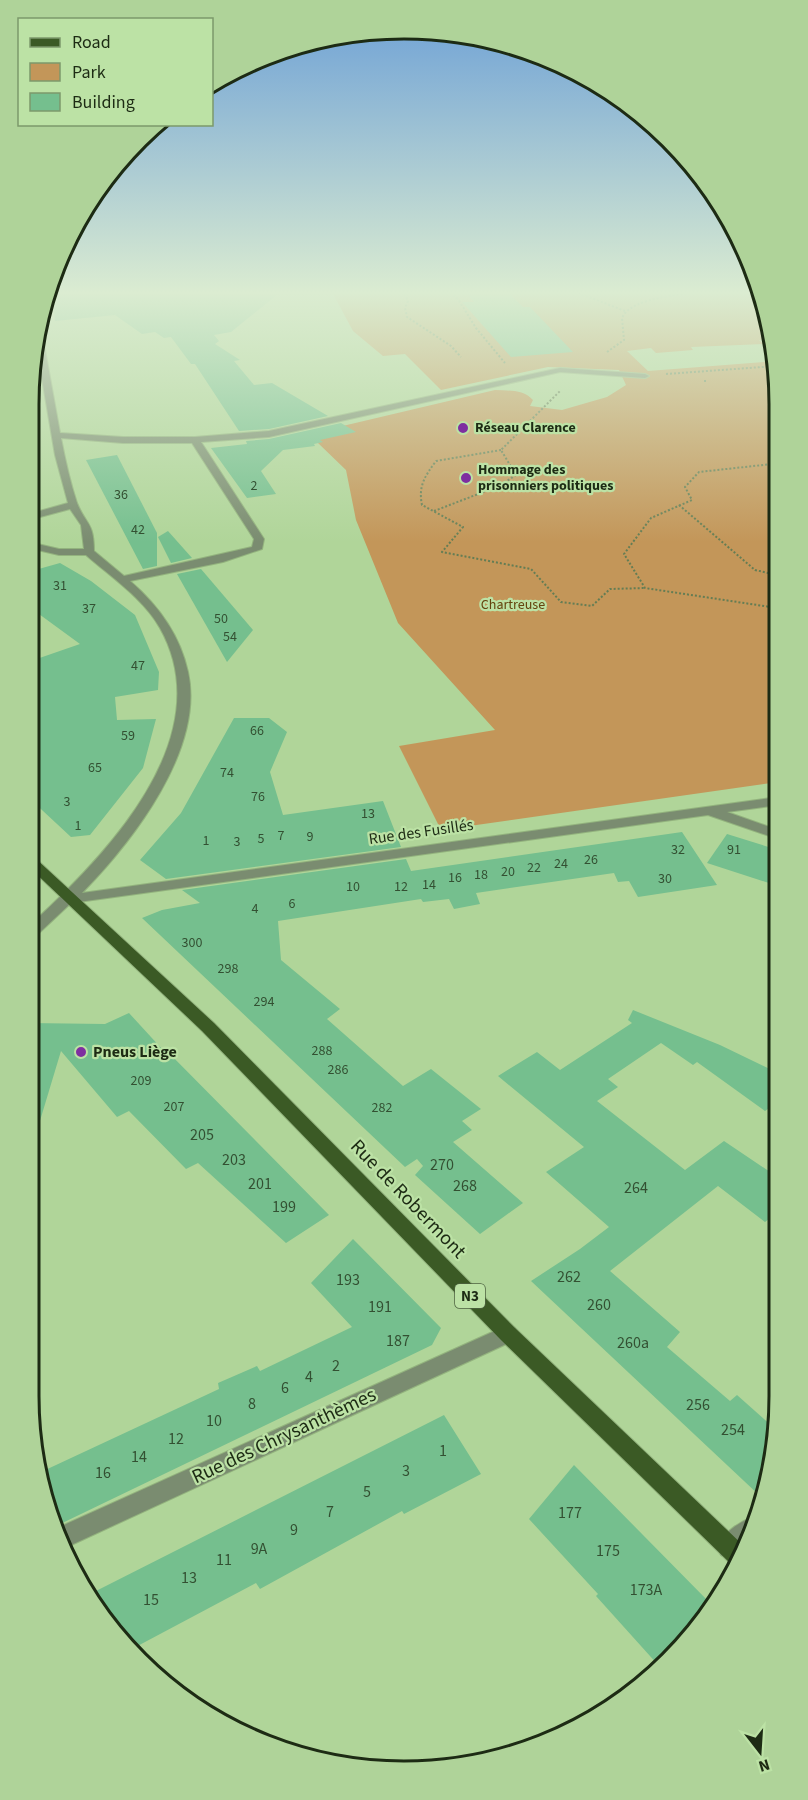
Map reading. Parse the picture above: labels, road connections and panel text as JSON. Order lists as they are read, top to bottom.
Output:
{
  "streets": {
    "main road": ["Rue de Robermont", "N3"],
    "street": ["Rue des Fusillés", "Rue des Chrysanthèmes"]
  },
  "crossings": [
    ["Rue des Fusillés", "Rue de Robermont"],
    ["Rue des Fusillés", "N3"],
    ["Rue de Robermont", "N3"],
    ["Rue de Robermont", "Rue des Chrysanthèmes"]
  ],
  "parks": ["Chartreuse"],
  "places": ["Réseau Clarence", "Hommage des prisonniers politiques", "Pneus Liège"],
  "house_numbers": [
    "2",
    "36",
    "42",
    "31",
    "37",
    "50",
    "54",
    "47",
    "66",
    "59",
    "65",
    "74",
    "76",
    "3",
    "13",
    "1",
    "7",
    "9",
    "5",
    "1",
    "3",
    "32",
    "91",
    "26",
    "24",
    "22",
    "20",
    "18",
    "16",
    "30",
    "14",
    "10",
    "12",
    "6",
    "4",
    "300",
    "298",
    "294",
    "288",
    "286",
    "209",
    "207",
    "282",
    "205",
    "203",
    "270",
    "201",
    "268",
    "264",
    "199",
    "262",
    "193",
    "260",
    "191",
    "187",
    "260a",
    "2",
    "4",
    "6",
    "8",
    "256",
    "10",
    "254",
    "12",
    "1",
    "14",
    "3",
    "16",
    "5",
    "7",
    "177",
    "9",
    "9A",
    "175",
    "11",
    "13",
    "173A",
    "15"
  ],
  "legend": ["Road", "Park", "Building"],
  "north": "bottom"
}
